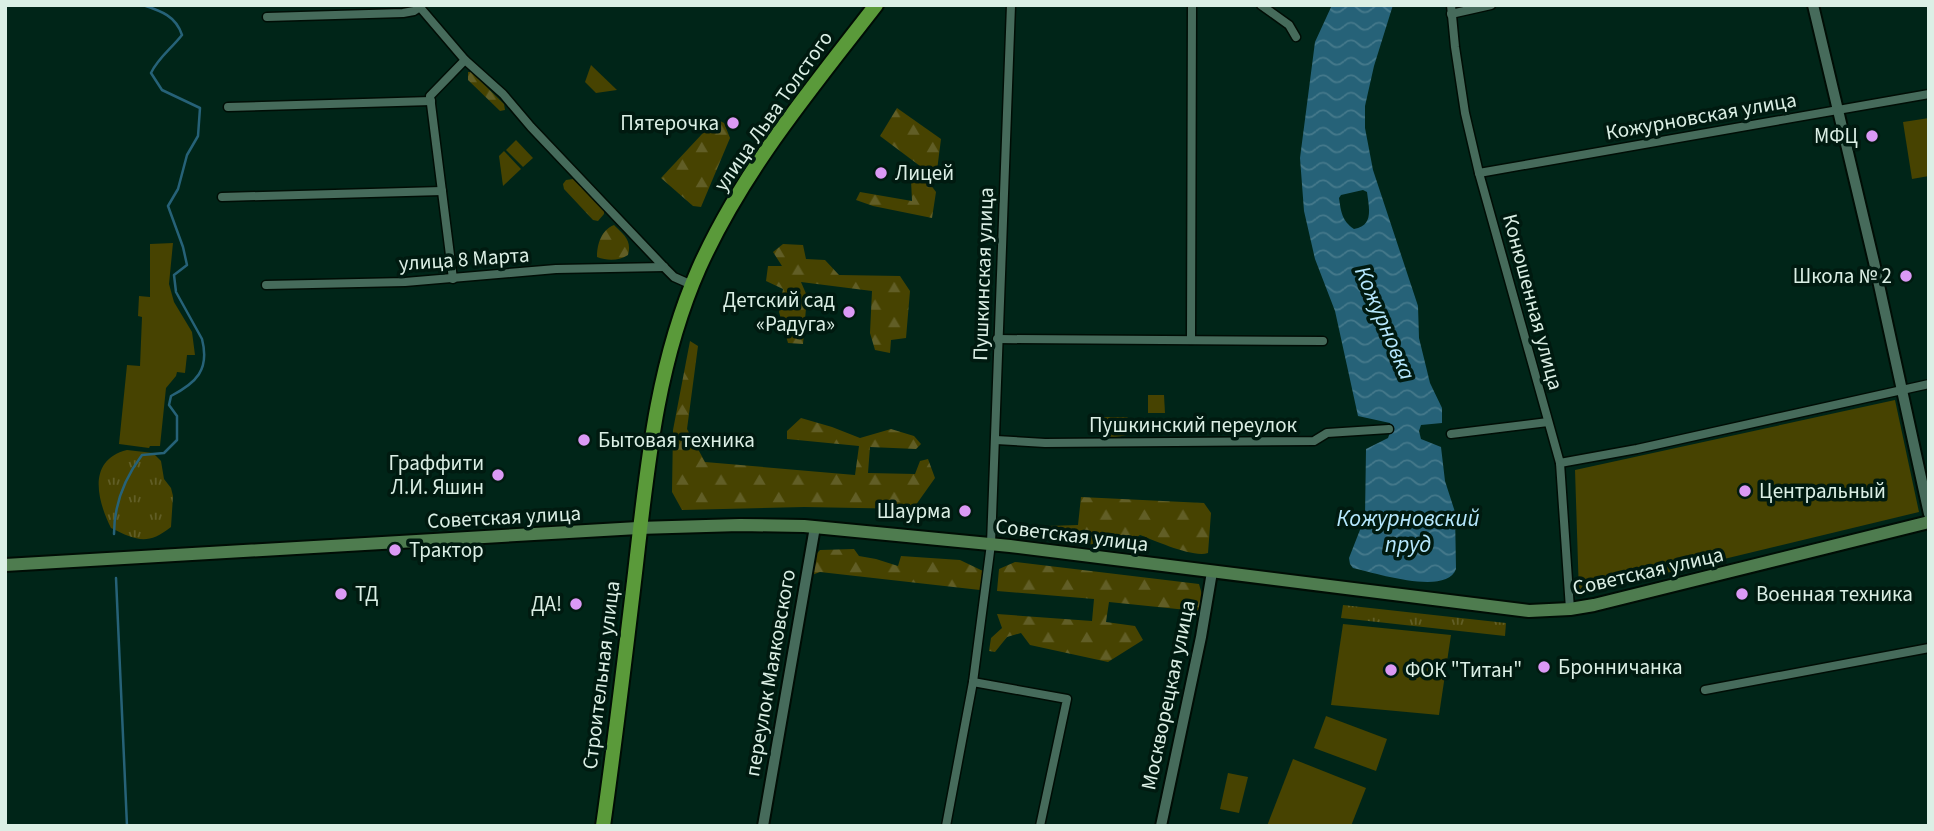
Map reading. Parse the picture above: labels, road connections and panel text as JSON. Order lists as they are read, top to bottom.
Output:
{
  "streets": {
    "highway": ["улица Льва Толстого", "Строительная улица"],
    "main road": ["Советская улица"],
    "street": [
      "Кожурновская улица",
      "улица 8 Марта",
      "Пушкинская улица",
      "Конюшенная улица",
      "Пушкинский переулок",
      "переулок Маяковского",
      "Москворецкая улица"
    ]
  },
  "crossings": [
    ["улица Льва Толстого", "Советская улица"],
    ["улица Льва Толстого", "Строительная улица"],
    ["Кожурновская улица", "Конюшенная улица"],
    ["Пушкинская улица", "Пушкинский переулок"],
    ["Пушкинская улица", "Советская улица"],
    ["Конюшенная улица", "Советская улица"],
    ["Советская улица", "переулок Маяковского"],
    ["Советская улица", "Строительная улица"],
    ["Советская улица", "Москворецкая улица"]
  ],
  "water": ["Кожурновка", "Кожурновский пруд"],
  "places": [
    "Пятерочка",
    "МФЦ",
    "Лицей",
    "Школа № 2",
    "Детский сад «Радуга»",
    "Бытовая техника",
    "Граффити Л.И. Яшин",
    "Центральный",
    "Шаурма",
    "Трактор",
    "ТД",
    "Военная техника",
    "ДА!",
    "Бронничанка",
    "ФОК \"Титан\""
  ]
}
